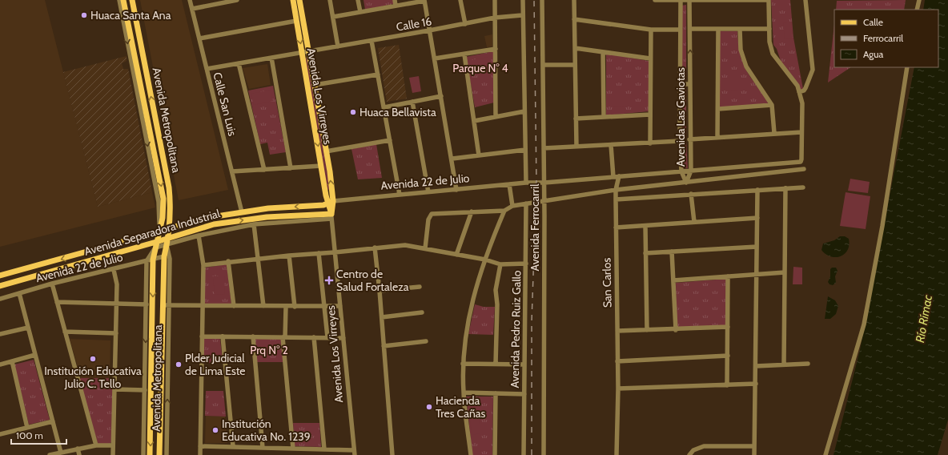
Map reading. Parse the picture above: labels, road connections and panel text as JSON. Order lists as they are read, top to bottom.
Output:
{
  "streets": {
    "main road": ["Avenida Los Virreyes", "Avenida Metropolitana", "Avenida Separadora Industrial"],
    "street": [
      "Calle 16",
      "Calle San Luis",
      "Avenida Las Gaviotas",
      "Avenida 22 de Julio",
      "Avenida Ferrocarril",
      "San Carlos",
      "Avenida Pedro Ruiz Gallo"
    ]
  },
  "crossings": [
    ["Calle 16", "Avenida Los Virreyes"],
    ["Calle 16", "Calle San Luis"],
    ["Avenida Los Virreyes", "Avenida 22 de Julio"],
    ["Avenida Los Virreyes", "Avenida Separadora Industrial"],
    ["Calle San Luis", "Avenida Separadora Industrial"],
    ["Avenida Las Gaviotas", "Avenida 22 de Julio"],
    ["Avenida Metropolitana", "Avenida 22 de Julio"],
    ["Avenida Metropolitana", "Avenida Separadora Industrial"],
    ["Avenida 22 de Julio", "Avenida Ferrocarril"],
    ["Avenida 22 de Julio", "Avenida Separadora Industrial"],
    ["Avenida 22 de Julio", "San Carlos"]
  ],
  "water": ["Río Rímac"],
  "parks": ["Parque N° 4", "Prq N° 2"],
  "places": {
    "other": [
      "Huaca Santa Ana",
      "Huaca Bellavista",
      "Institución Educativa Julio C. Tello",
      "Plder Judicial de Lima Este",
      "Hacienda Tres Cañas",
      "Institución Educativa No. 1239"
    ],
    "health": ["Centro de Salud Fortaleza"]
  },
  "legend": ["Calle", "Ferrocarril", "Agua"],
  "scale_bar": "100 m"
}
